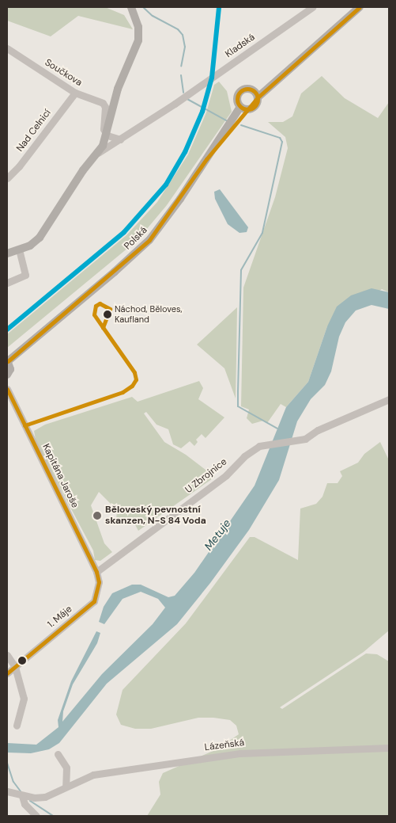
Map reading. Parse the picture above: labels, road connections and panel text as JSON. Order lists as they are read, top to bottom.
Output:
{
  "streets": {
    "main road": ["Kladská", "Polská"],
    "street": [
      "Součkova",
      "Nad Celnicí",
      "Kapitána Jaroše",
      "U Zbrojnice",
      "1. Máje",
      "Lázeňská"
    ]
  },
  "crossings": [
    ["Kladská", "Součkova"],
    ["Součkova", "Nad Celnicí"],
    ["Kapitána Jaroše", "U Zbrojnice"],
    ["Kapitána Jaroše", "1. Máje"],
    ["U Zbrojnice", "1. Máje"]
  ],
  "water": ["Metuje"],
  "places": ["Náchod, Běloves, Kaufland", "Běloveský pevnostní skanzen, N-S 84 Voda"]
}
